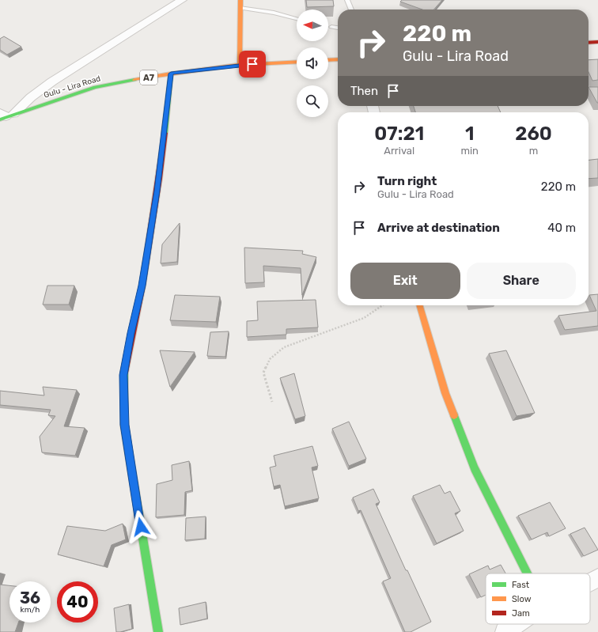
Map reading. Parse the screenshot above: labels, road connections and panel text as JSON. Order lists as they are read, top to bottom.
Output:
{
  "streets": {
    "street": ["A7", "Gulu - Lira Road"]
  },
  "legend": ["Fast", "Slow", "Jam"],
  "north": "left",
  "page": {
    "turn": ["220 m", "Gulu - Lira Road"],
    "then": "Then",
    "eta": [
      "07:21",
      "Arrival",
      "1",
      "min",
      "260",
      "m"
    ],
    "list": [
      {
        "name": "Turn right",
        "note": "Gulu - Lira Road",
        "value": "220 m"
      },
      {
        "name": "Arrive at destination",
        "value": "40 m"
      }
    ],
    "buttons": ["Exit", "Share"],
    "speed": "36 km/h",
    "limit": "40"
  }
}
